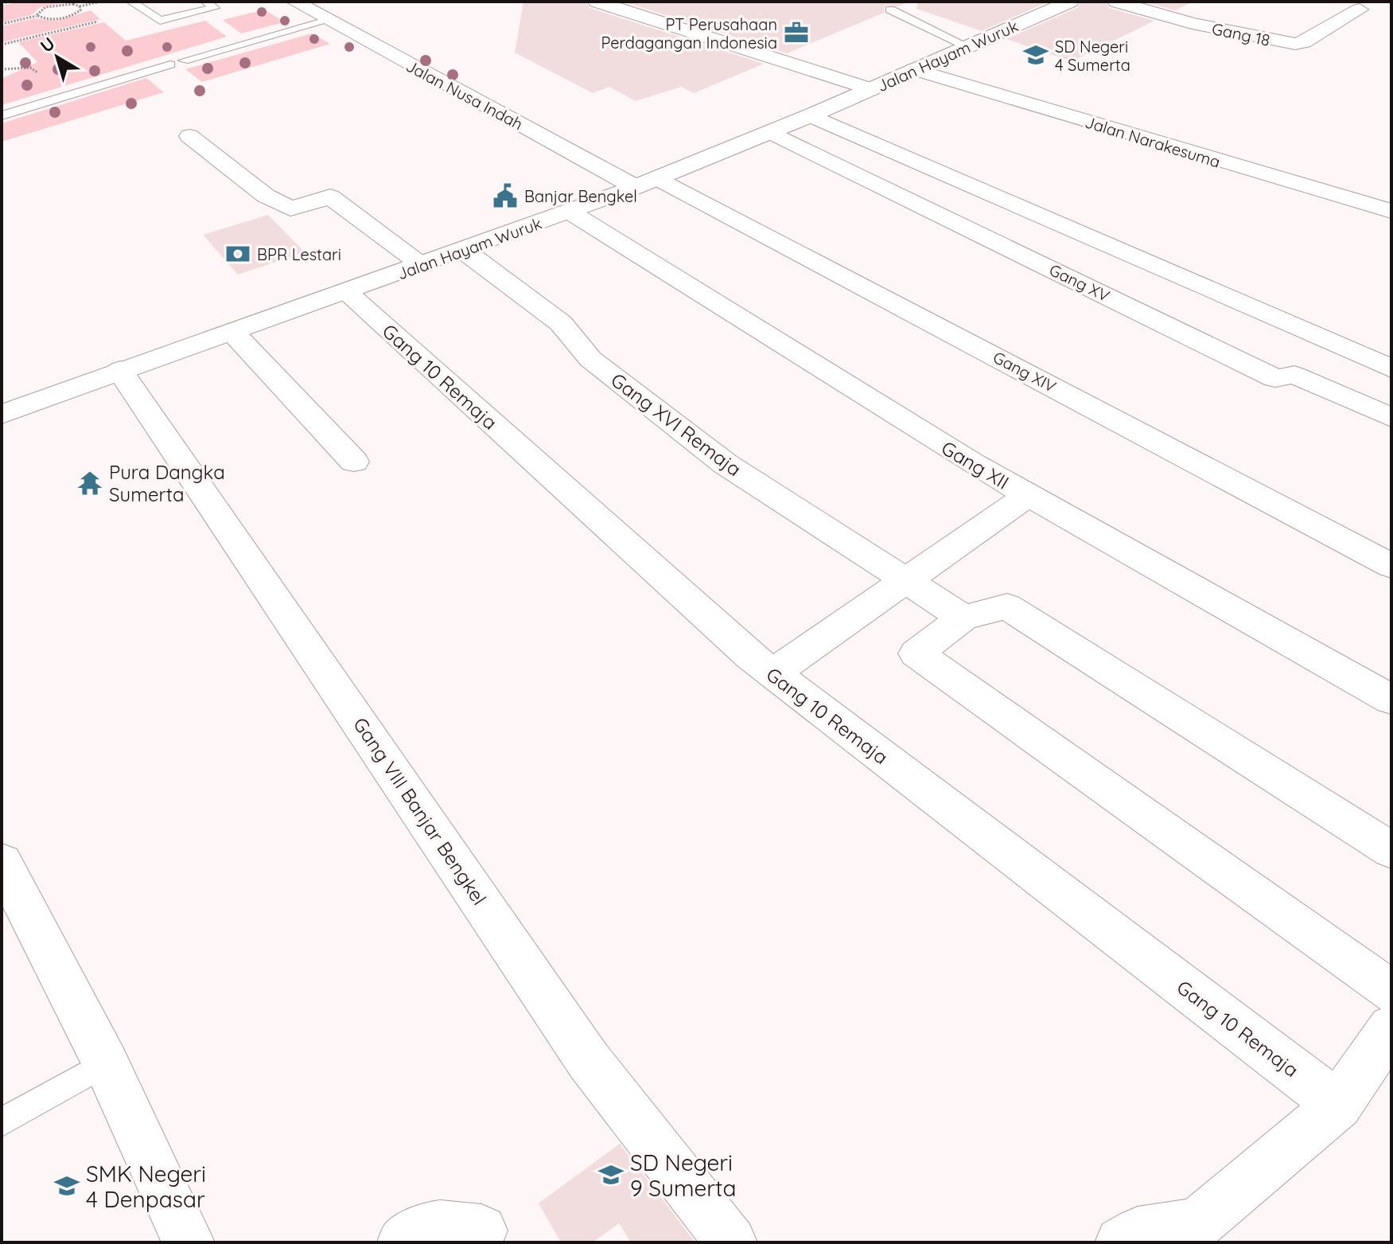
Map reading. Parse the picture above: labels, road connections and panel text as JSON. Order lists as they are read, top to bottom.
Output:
{
  "streets": {
    "street": [
      "Gang 18",
      "Jalan Hayam Wuruk",
      "Jalan Nusa Indah",
      "Jalan Narakesuma",
      "Gang XV",
      "Gang XIV",
      "Gang 10 Remaja",
      "Gang XVI Remaja",
      "Gang XII",
      "Gang VIII Banjar Bengkel"
    ]
  },
  "crossings": [
    ["Jalan Hayam Wuruk", "Jalan Nusa Indah"],
    ["Jalan Hayam Wuruk", "Jalan Narakesuma"],
    ["Jalan Hayam Wuruk", "Gang XV"],
    ["Jalan Hayam Wuruk", "Gang XIV"],
    ["Jalan Hayam Wuruk", "Gang 10 Remaja"],
    ["Jalan Hayam Wuruk", "Gang XVI Remaja"],
    ["Jalan Hayam Wuruk", "Gang XII"],
    ["Jalan Hayam Wuruk", "Gang VIII Banjar Bengkel"],
    ["Jalan Nusa Indah", "Gang XIV"]
  ],
  "places": {
    "office": ["PT Perusahaan Perdagangan Indonesia"],
    "school or university": ["SD Negeri 4 Sumerta", "SD Negeri 9 Sumerta", "SMK Negeri 4 Denpasar"],
    "public building": ["Banjar Bengkel"],
    "bank": ["BPR Lestari"],
    "temple": ["Pura Dangka Sumerta"]
  },
  "north": "top left"
}
